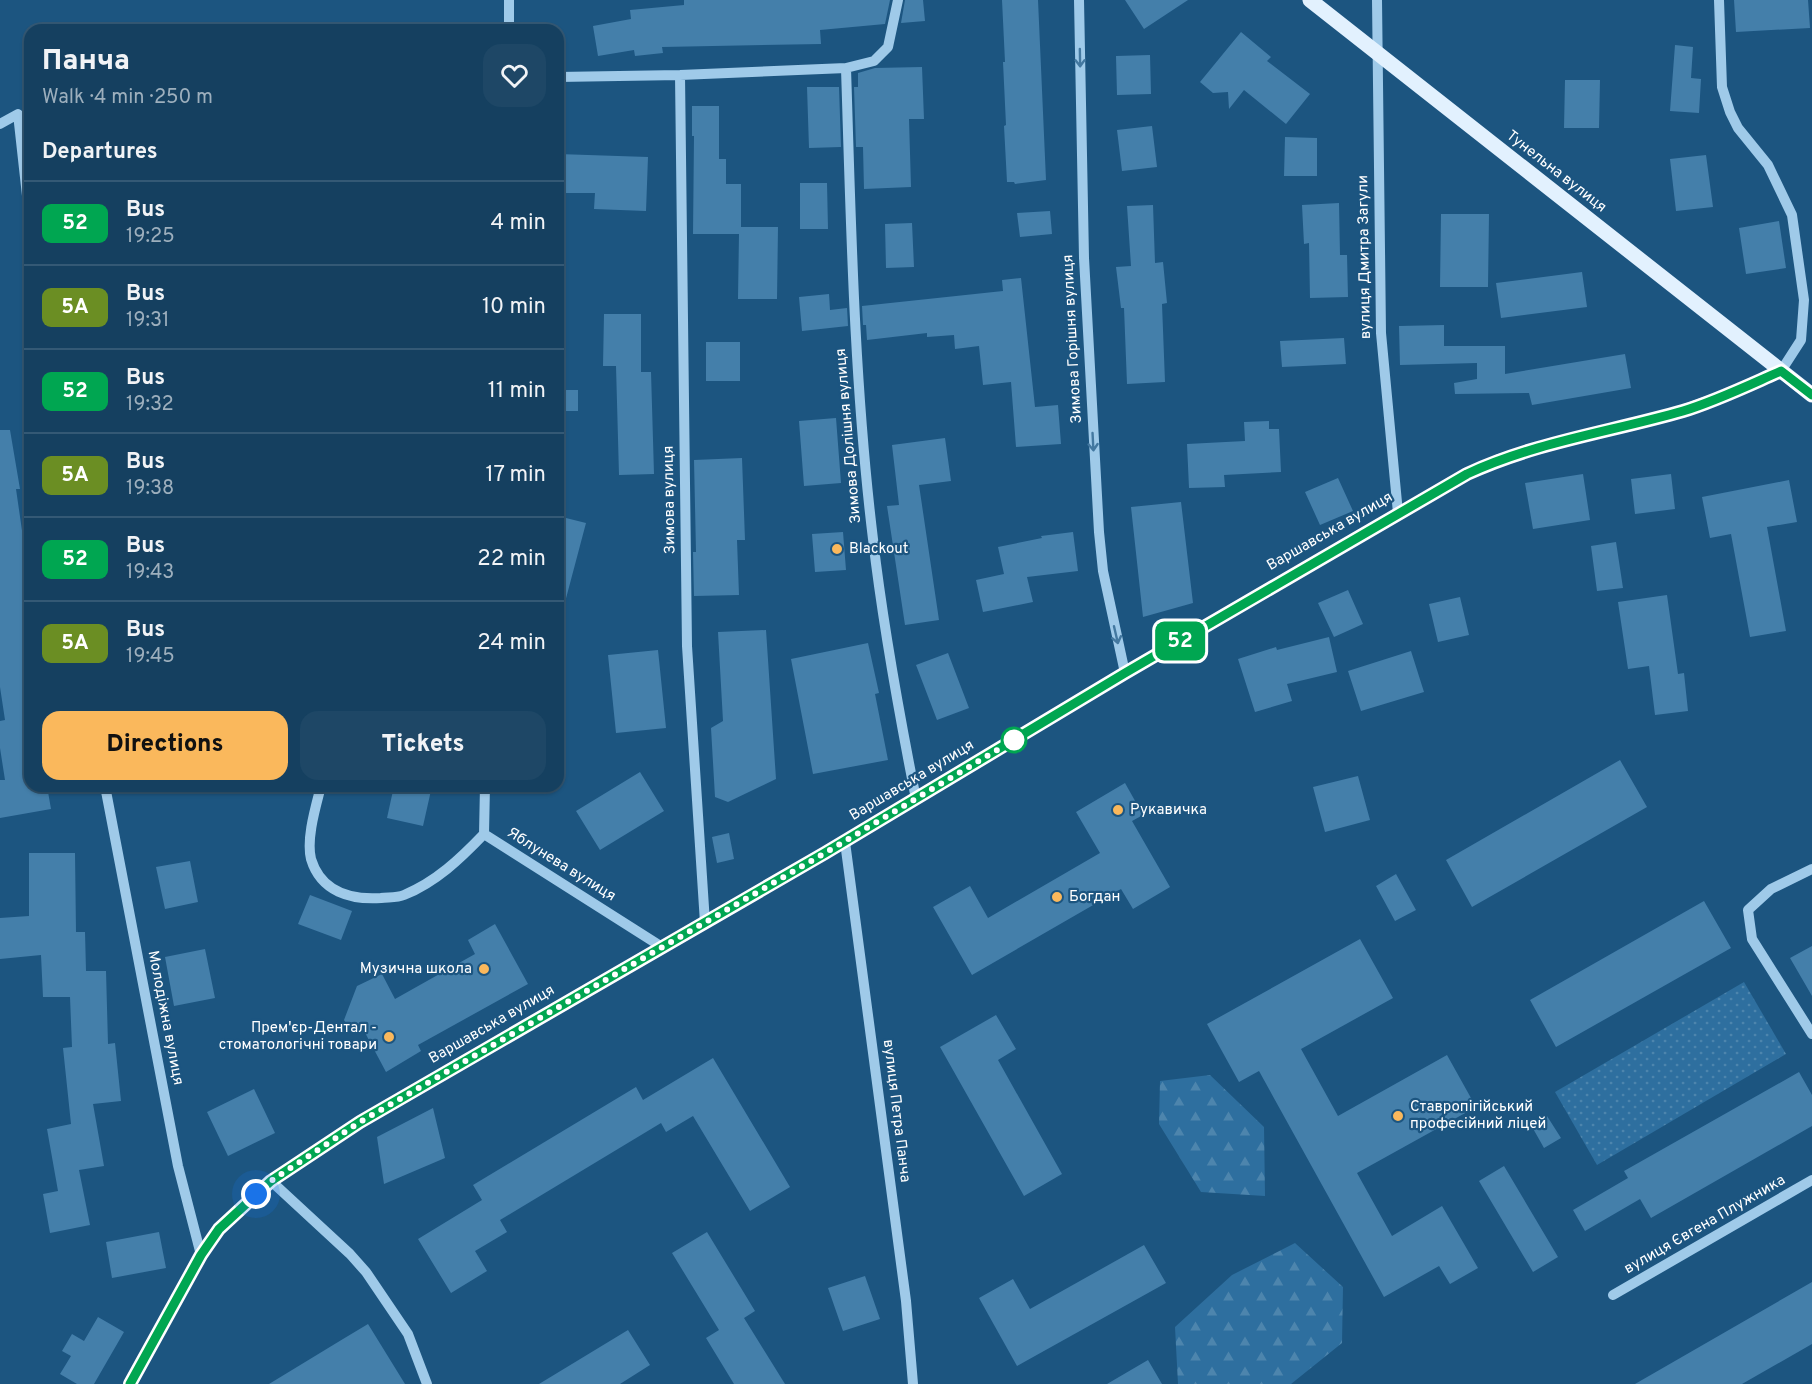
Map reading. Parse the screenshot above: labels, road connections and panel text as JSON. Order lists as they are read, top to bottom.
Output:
{
  "streets": {
    "main road": ["Тунельна вулиця"],
    "street": [
      "вулиця Дмитра Загули",
      "Зимова Горішня вулиця",
      "Зимова Долішня вулиця",
      "Зимова вулиця",
      "Варшавська вулиця",
      "Яблунева вулиця",
      "Молодіжна вулиця",
      "вулиця Петра Панча",
      "вулиця Євгена Плужника"
    ]
  },
  "crossings": [
    ["Тунельна вулиця", "вулиця Дмитра Загули"],
    ["Тунельна вулиця", "Варшавська вулиця"],
    ["вулиця Дмитра Загули", "Варшавська вулиця"],
    ["Зимова Горішня вулиця", "Варшавська вулиця"],
    ["Зимова Долішня вулиця", "Варшавська вулиця"],
    ["Зимова вулиця", "Варшавська вулиця"],
    ["Варшавська вулиця", "Яблунева вулиця"],
    ["Варшавська вулиця", "Молодіжна вулиця"],
    ["Варшавська вулиця", "вулиця Петра Панча"]
  ],
  "one_way": ["Зимова Горішня вулиця"],
  "places": [
    "Blackout",
    "Рукавичка",
    "Богдан",
    "Музична школа",
    "Прем'єр-Дентал - стоматологічні товари",
    "Ставропігійський професійний ліцей"
  ],
  "lines": ["bus line 52"],
  "page": {
    "on_map": "52",
    "heading": [
      ["Панча", "Walk · 4 min · 250 m"],
      "Departures"
    ],
    "list": [
      {
        "mark": "52",
        "name": "Bus",
        "note": "19:25",
        "value": "4 min"
      },
      {
        "mark": "5А",
        "name": "Bus",
        "note": "19:31",
        "value": "10 min"
      },
      {
        "mark": "52",
        "name": "Bus",
        "note": "19:32",
        "value": "11 min"
      },
      {
        "mark": "5А",
        "name": "Bus",
        "note": "19:38",
        "value": "17 min"
      },
      {
        "mark": "52",
        "name": "Bus",
        "note": "19:43",
        "value": "22 min"
      },
      {
        "mark": "5А",
        "name": "Bus",
        "note": "19:45",
        "value": "24 min"
      }
    ],
    "buttons": ["Directions", "Tickets"]
  }
}
